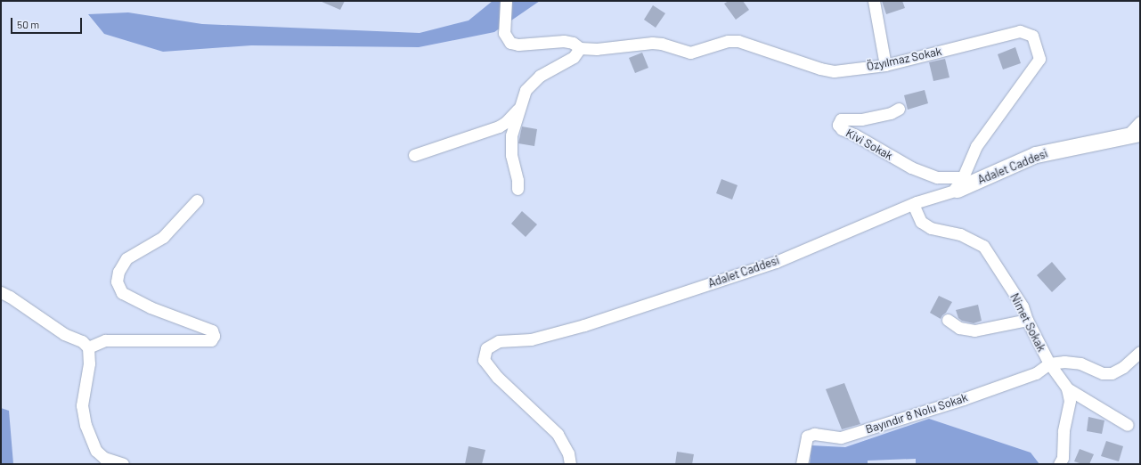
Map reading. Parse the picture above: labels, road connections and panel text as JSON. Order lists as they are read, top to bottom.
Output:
{
  "streets": {
    "street": [
      "Özyılmaz Sokak",
      "Kivi Sokak",
      "Adalet Caddesi",
      "Nimet Sokak",
      "Bayındır 8 Nolu Sokak"
    ]
  },
  "crossings": [
    ["Özyılmaz Sokak", "Kivi Sokak"],
    ["Özyılmaz Sokak", "Adalet Caddesi"],
    ["Kivi Sokak", "Adalet Caddesi"],
    ["Adalet Caddesi", "Nimet Sokak"],
    ["Nimet Sokak", "Bayındır 8 Nolu Sokak"]
  ],
  "scale_bar": "50 m"
}
